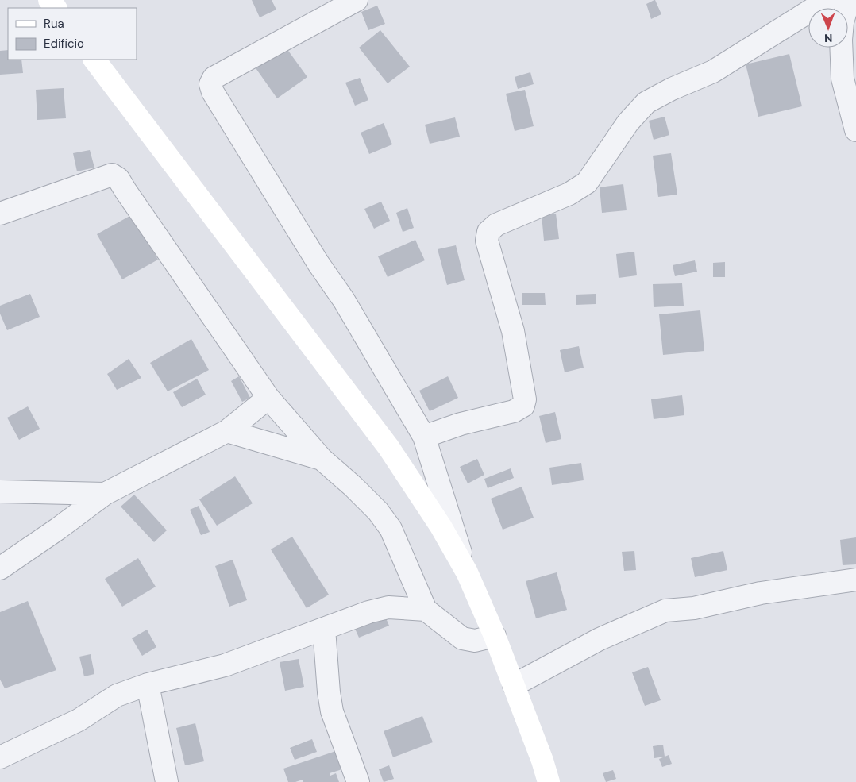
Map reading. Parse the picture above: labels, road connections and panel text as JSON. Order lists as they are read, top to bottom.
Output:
{
  "legend": ["Rua", "Edifício"],
  "north": "bottom"
}
